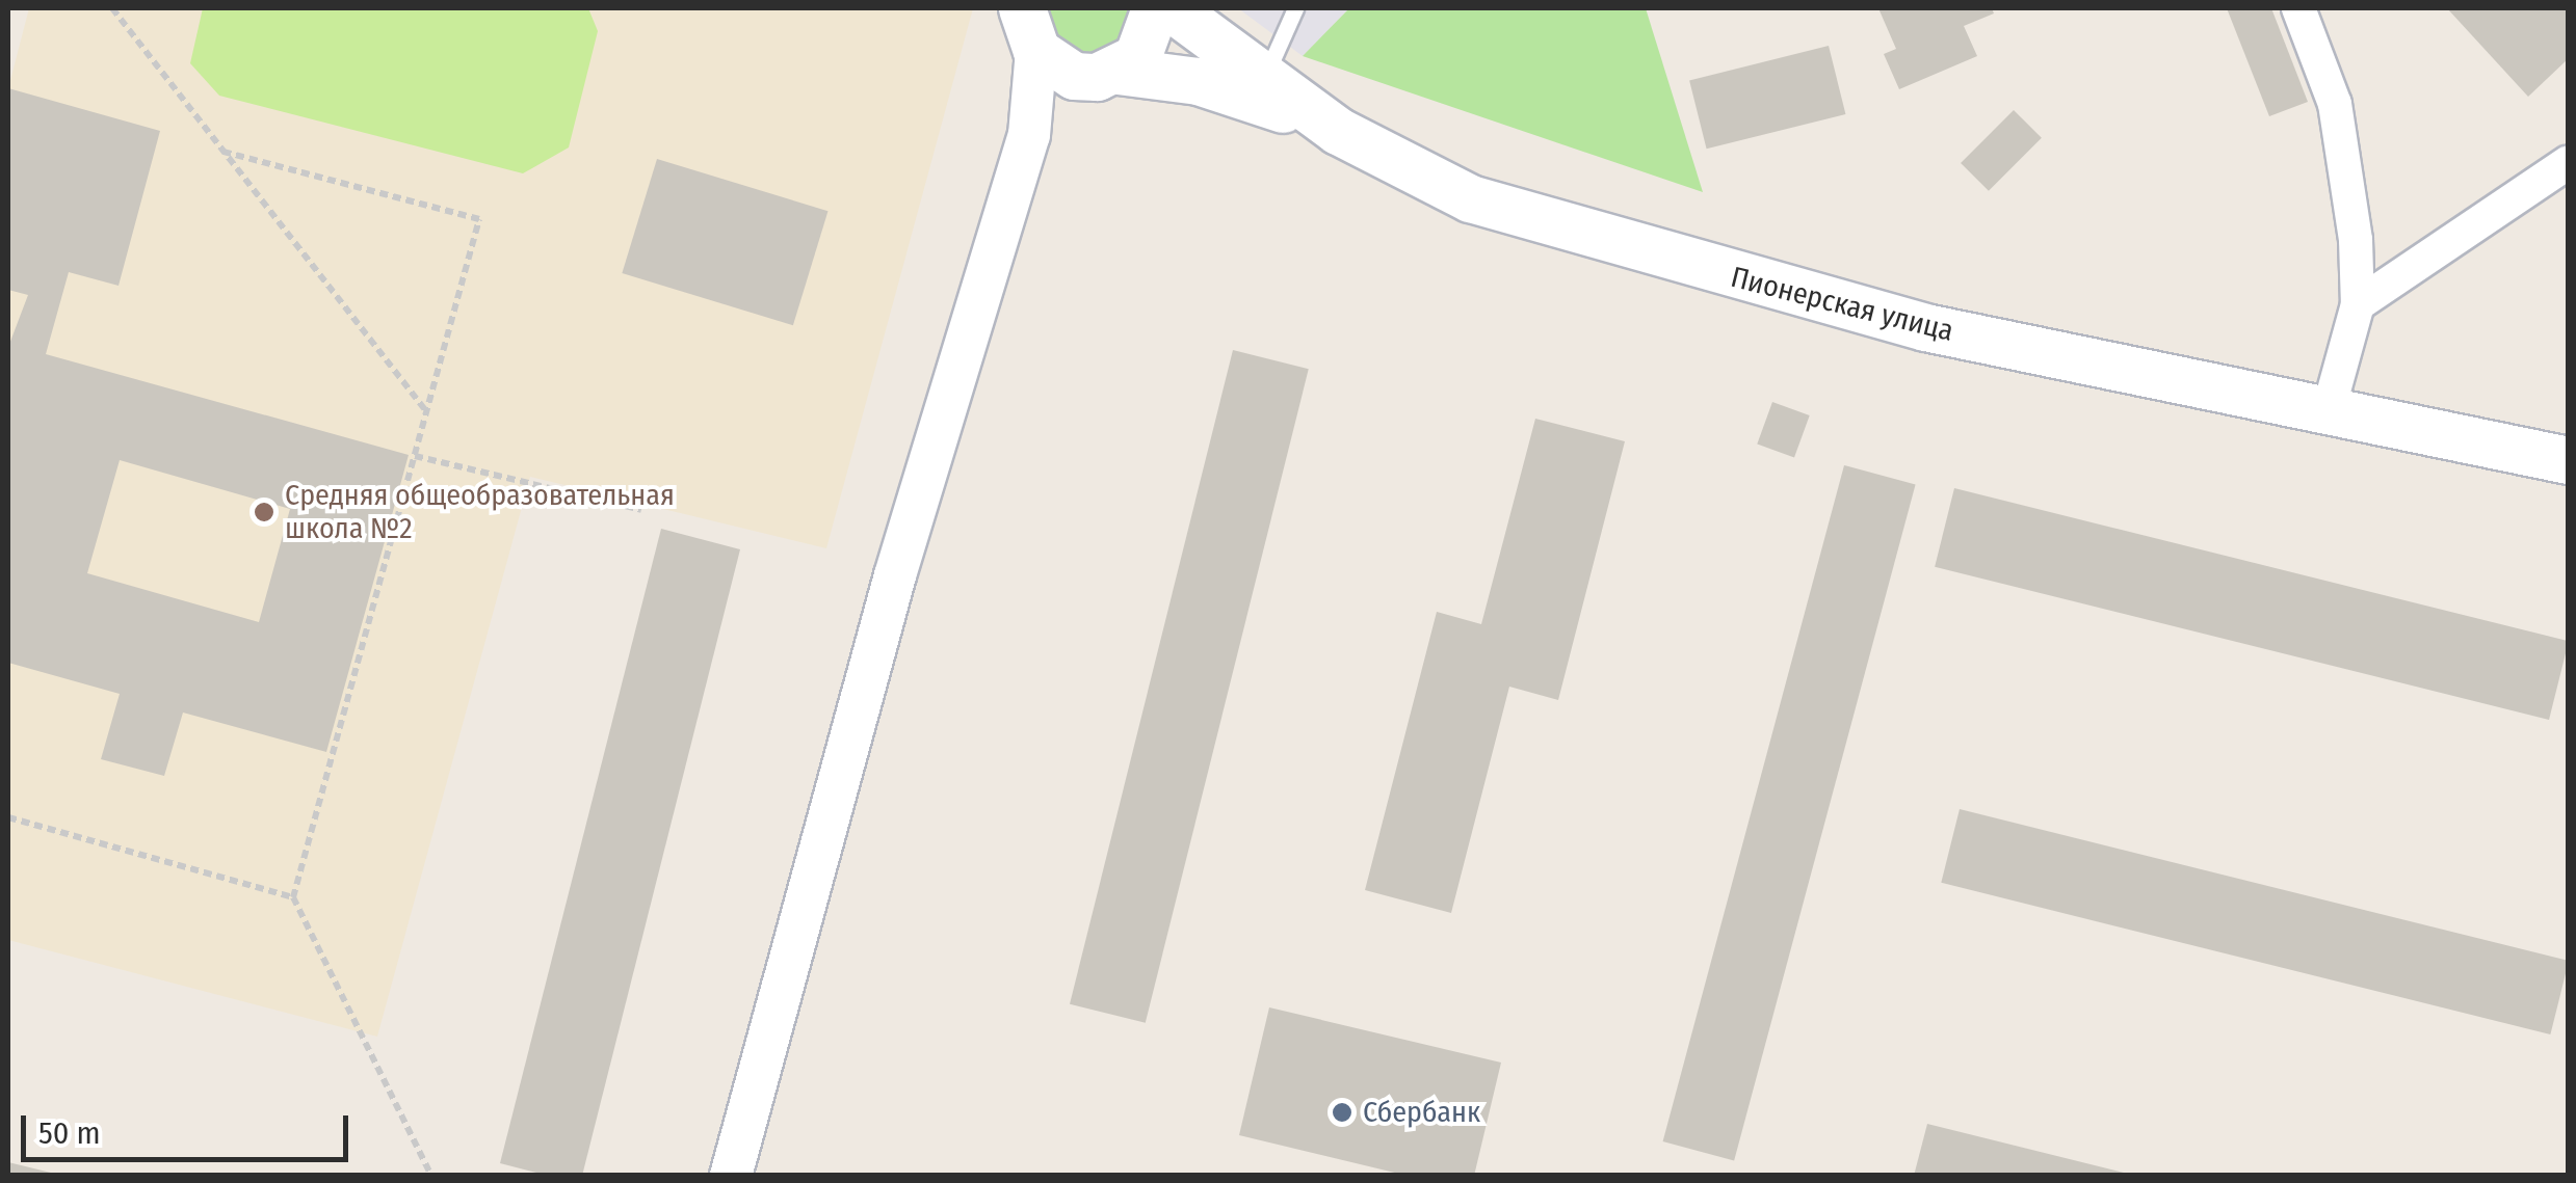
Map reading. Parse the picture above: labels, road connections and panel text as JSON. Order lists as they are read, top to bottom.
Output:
{
  "streets": {
    "main road": ["Пионерская улица"]
  },
  "places": ["Средняя общеобразовательная школа №2", "Сбербанк"],
  "scale_bar": "50 m"
}
